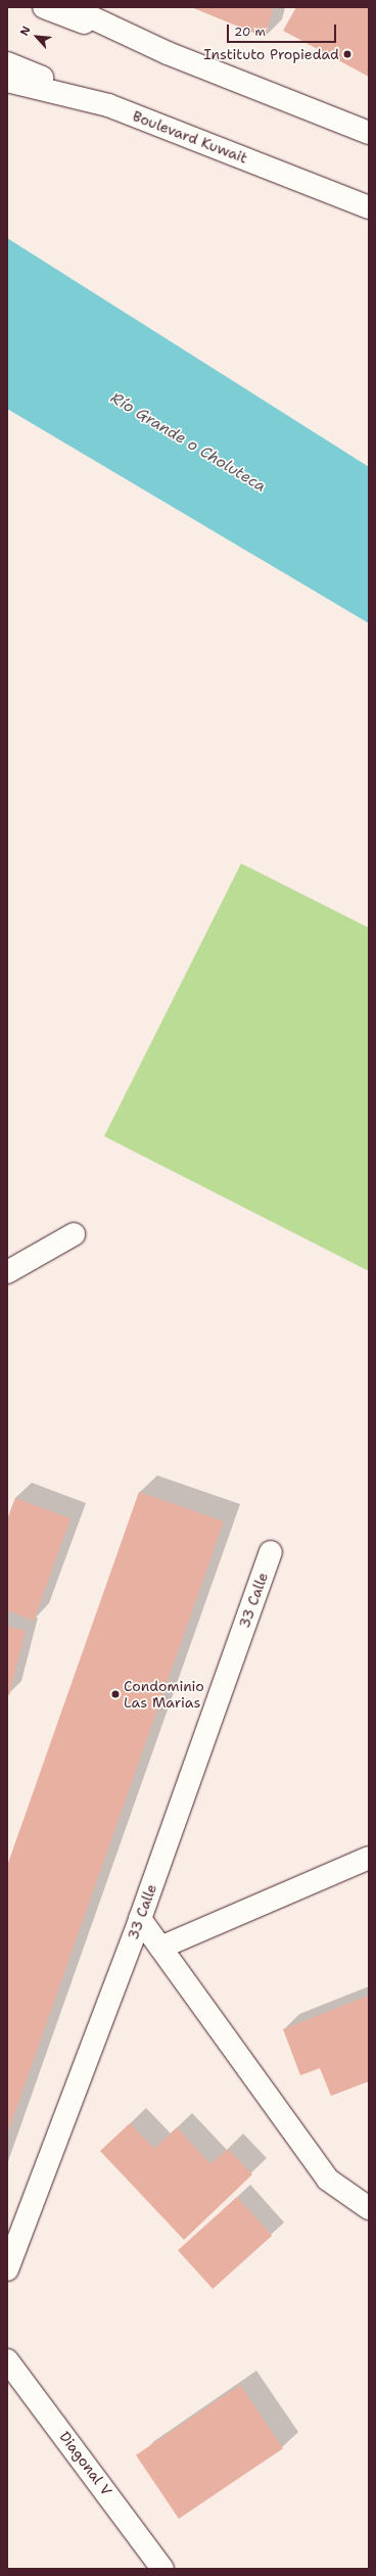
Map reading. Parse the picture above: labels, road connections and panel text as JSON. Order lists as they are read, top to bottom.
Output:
{
  "streets": {
    "street": ["Boulevard Kuwait", "33 Calle", "Diagonal V"]
  },
  "water": ["Río Grande o Choluteca"],
  "places": ["Instituto Propiedad", "Condominio Las Marias"],
  "scale_bar": "20 m",
  "north": "top left"
}
